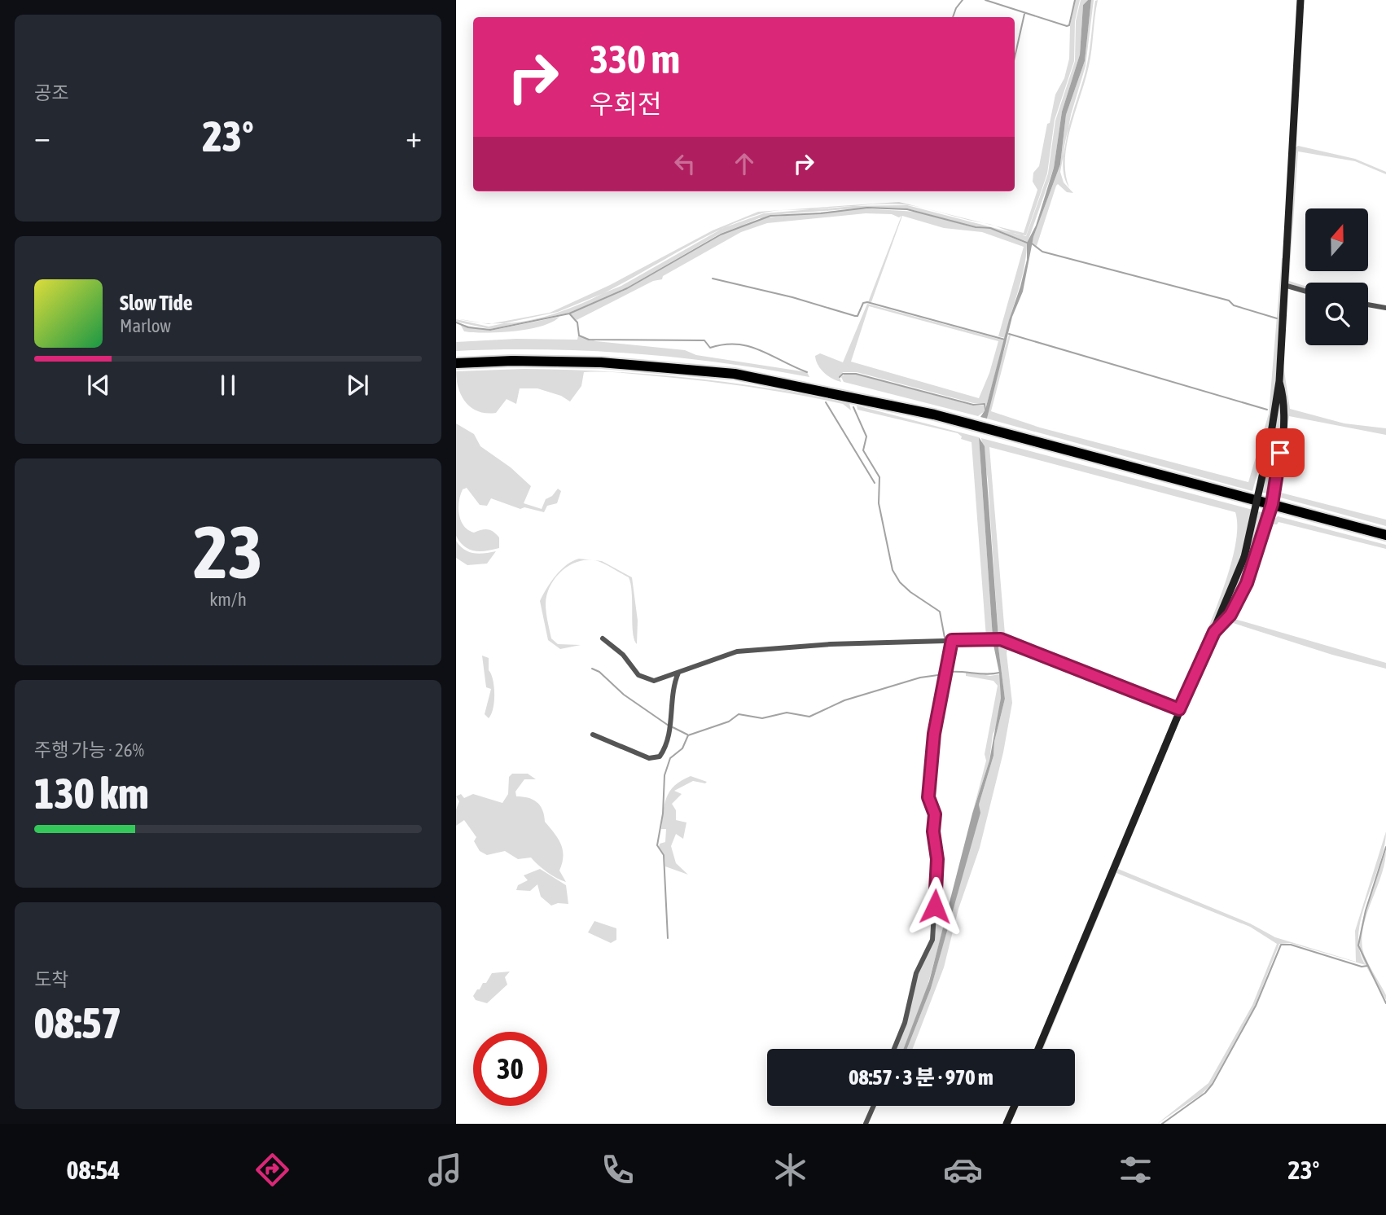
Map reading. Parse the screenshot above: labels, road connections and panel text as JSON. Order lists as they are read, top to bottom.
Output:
{
  "north": "top",
  "page": {
    "tile": [
      "공조",
      ["23", "km/h"],
      ["주행 가능 · 26%", "130 km"],
      ["도착", "08:57"]
    ],
    "turn": ["330 m", "우회전"],
    "heat": ["−", "23°", "+"],
    "song": ["Slow Tide", "Marlow"],
    "limit": "30",
    "trip": "08:57 · 3 분 · 970 m",
    "tabs": ["08:54", "23°"]
  }
}
